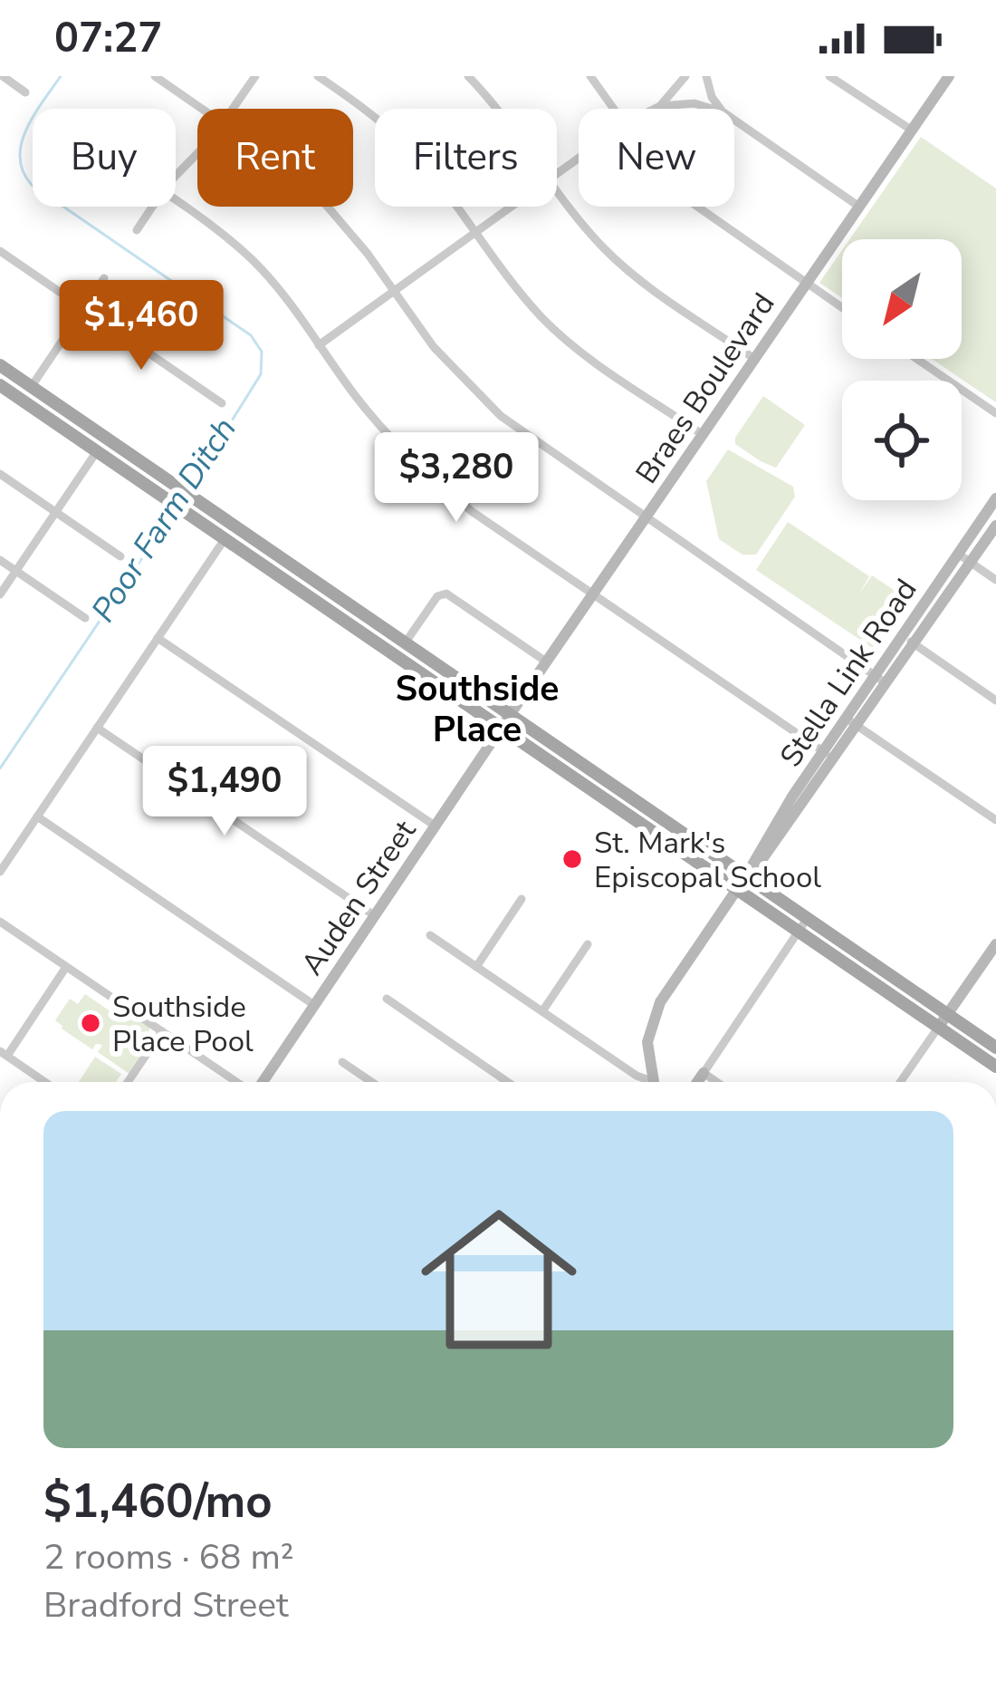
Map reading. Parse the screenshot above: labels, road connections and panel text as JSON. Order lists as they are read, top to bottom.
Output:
{
  "streets": {
    "street": ["Braes Boulevard", "Stella Link Road", "Auden Street"]
  },
  "crossings": [
    ["Braes Boulevard", "Auden Street"]
  ],
  "districts": ["Southside Place"],
  "water": ["Poor Farm Ditch"],
  "places": ["St. Mark's Episcopal School", "Southside Place Pool"],
  "north": "bottom left",
  "page": {
    "status": "07:27",
    "chip": [
      "Buy",
      "Rent",
      "Filters",
      "New"
    ],
    "price": ["$1,460", "$3,280", "$1,490"],
    "list": [
      {
        "name": "$1,460/mo",
        "note": "2 rooms · 68 m² · Bradford Street"
      }
    ]
  }
}
